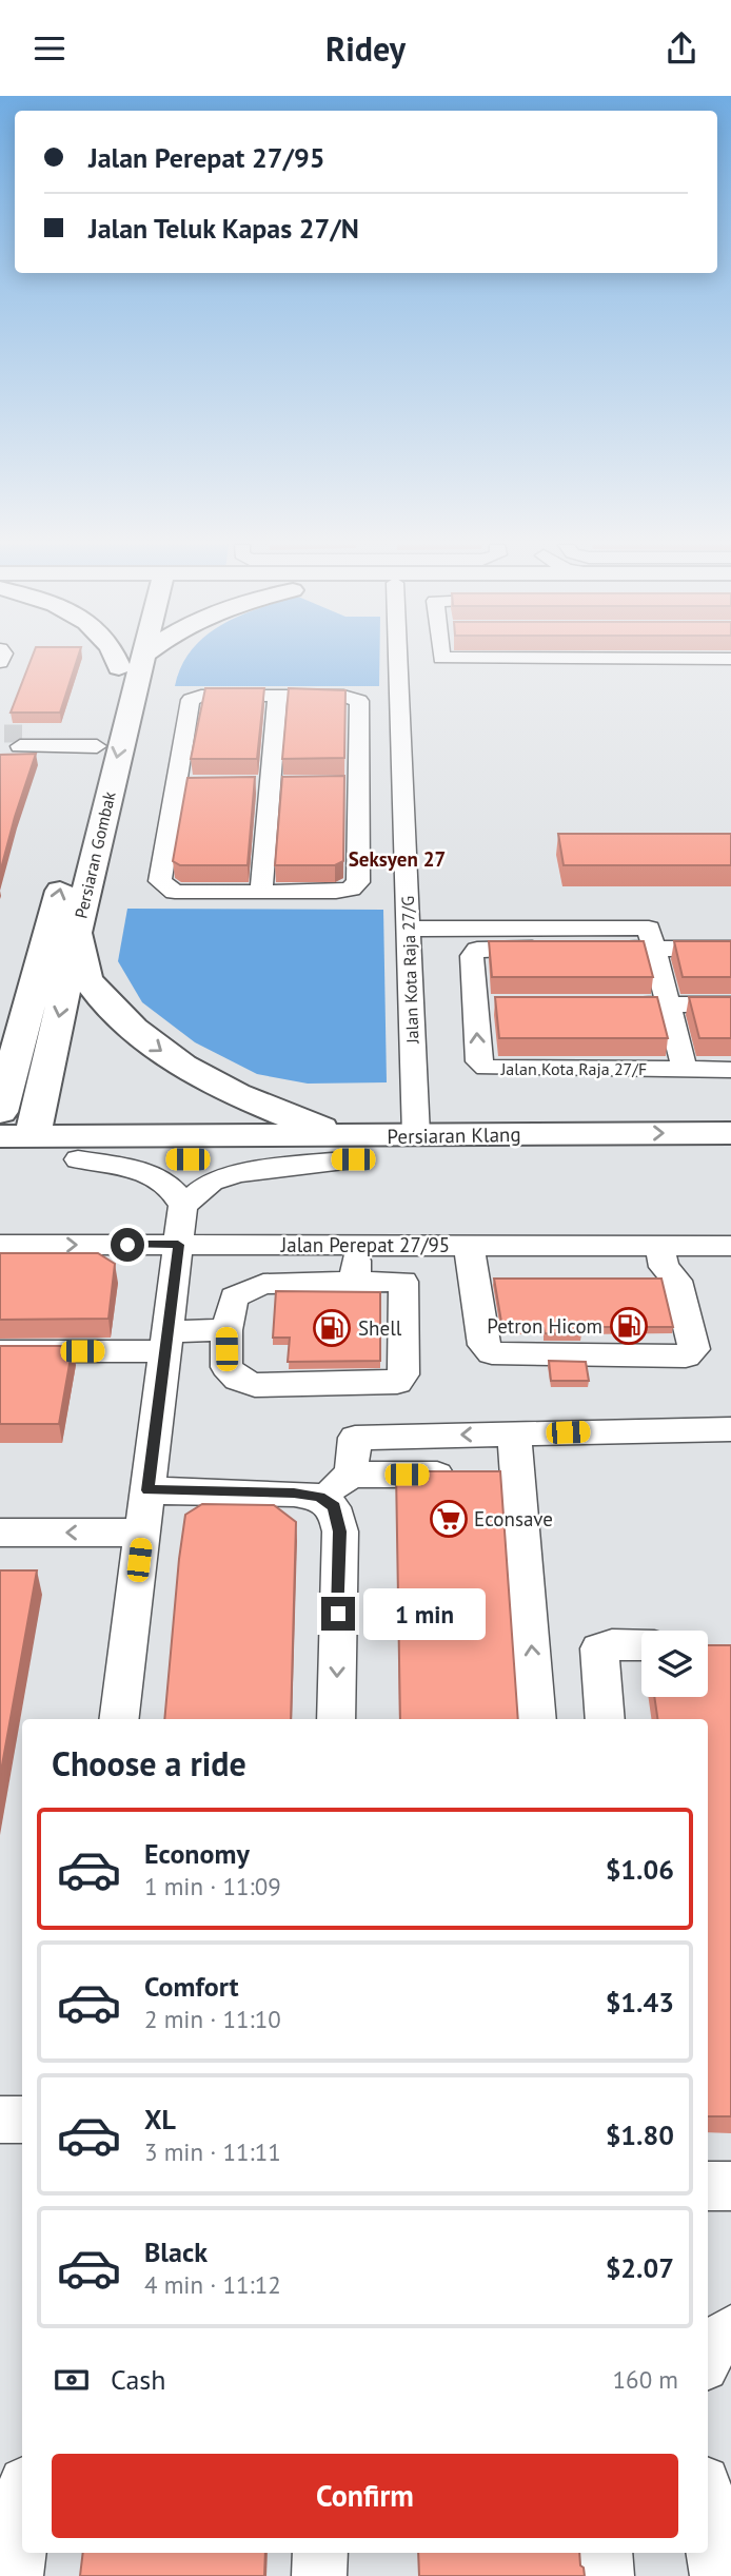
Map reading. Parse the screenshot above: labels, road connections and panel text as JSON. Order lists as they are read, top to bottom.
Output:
{
  "streets": {
    "main road": ["Persiaran Gombak", "Persiaran Klang"],
    "street": ["Jalan Kota Raja 27/G", "Jalan Kota Raja 27/F", "Jalan Perepat 27/95"]
  },
  "crossings": [
    ["Persiaran Gombak", "Persiaran Klang"],
    ["Jalan Kota Raja 27/G", "Persiaran Klang"]
  ],
  "districts": ["Seksyen 27"],
  "places": {
    "fuel station": ["Petron Hicom", "Shell"],
    "supermarket": ["Econsave"]
  },
  "page": {
    "header": "Ridey",
    "banner": ["Jalan Perepat 27/95", "Jalan Teluk Kapas 27/N"],
    "bubble": "1 min",
    "heading": "Choose a ride",
    "list": [
      {
        "name": "Economy",
        "note": "1 min · 11:09",
        "value": "$1.06"
      },
      {
        "name": "Comfort",
        "note": "2 min · 11:10",
        "value": "$1.43"
      },
      {
        "name": "XL",
        "note": "3 min · 11:11",
        "value": "$1.80"
      },
      {
        "name": "Black",
        "note": "4 min · 11:12",
        "value": "$2.07"
      }
    ],
    "pay": ["Cash", "160 m"],
    "buttons": "Confirm"
  }
}
